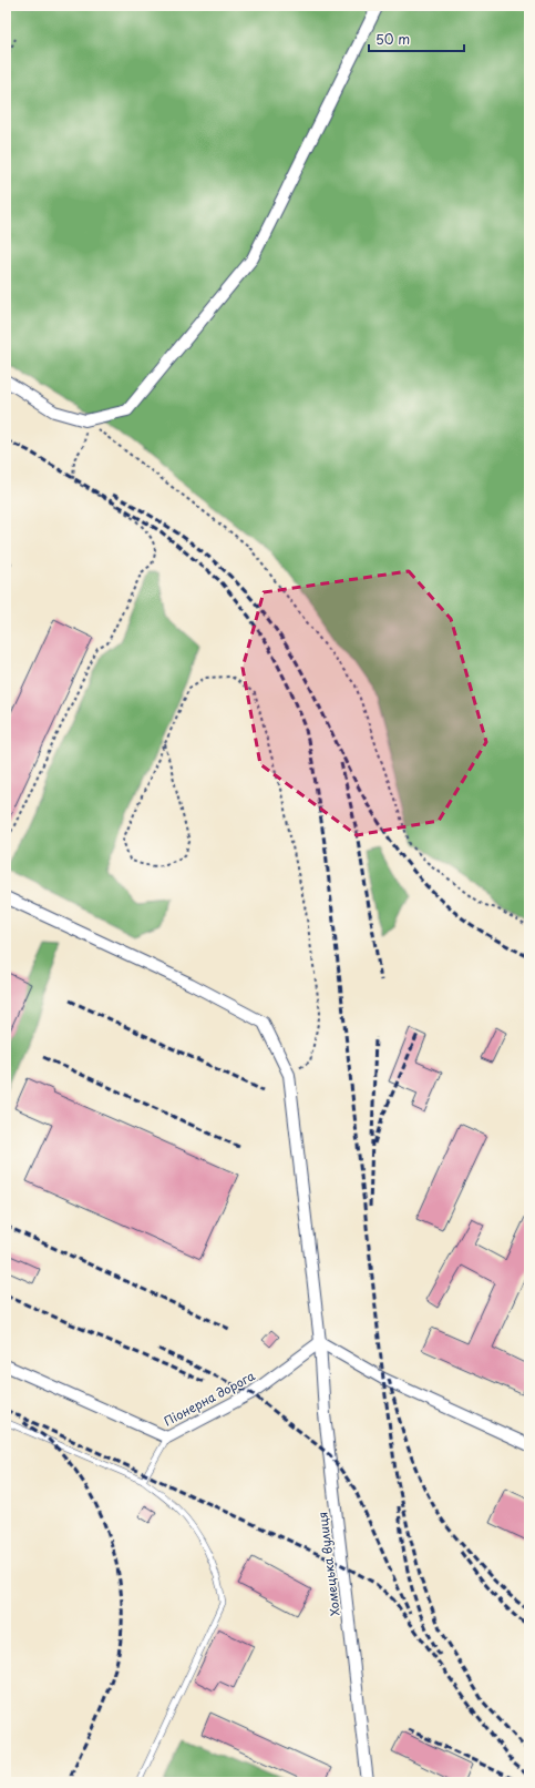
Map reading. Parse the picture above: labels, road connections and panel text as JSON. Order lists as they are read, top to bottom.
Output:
{
  "streets": {
    "street": ["Піонерна дорога", "Хомецька вулиця"]
  },
  "crossings": [
    ["Піонерна дорога", "Хомецька вулиця"]
  ],
  "scale_bar": "50 m"
}
